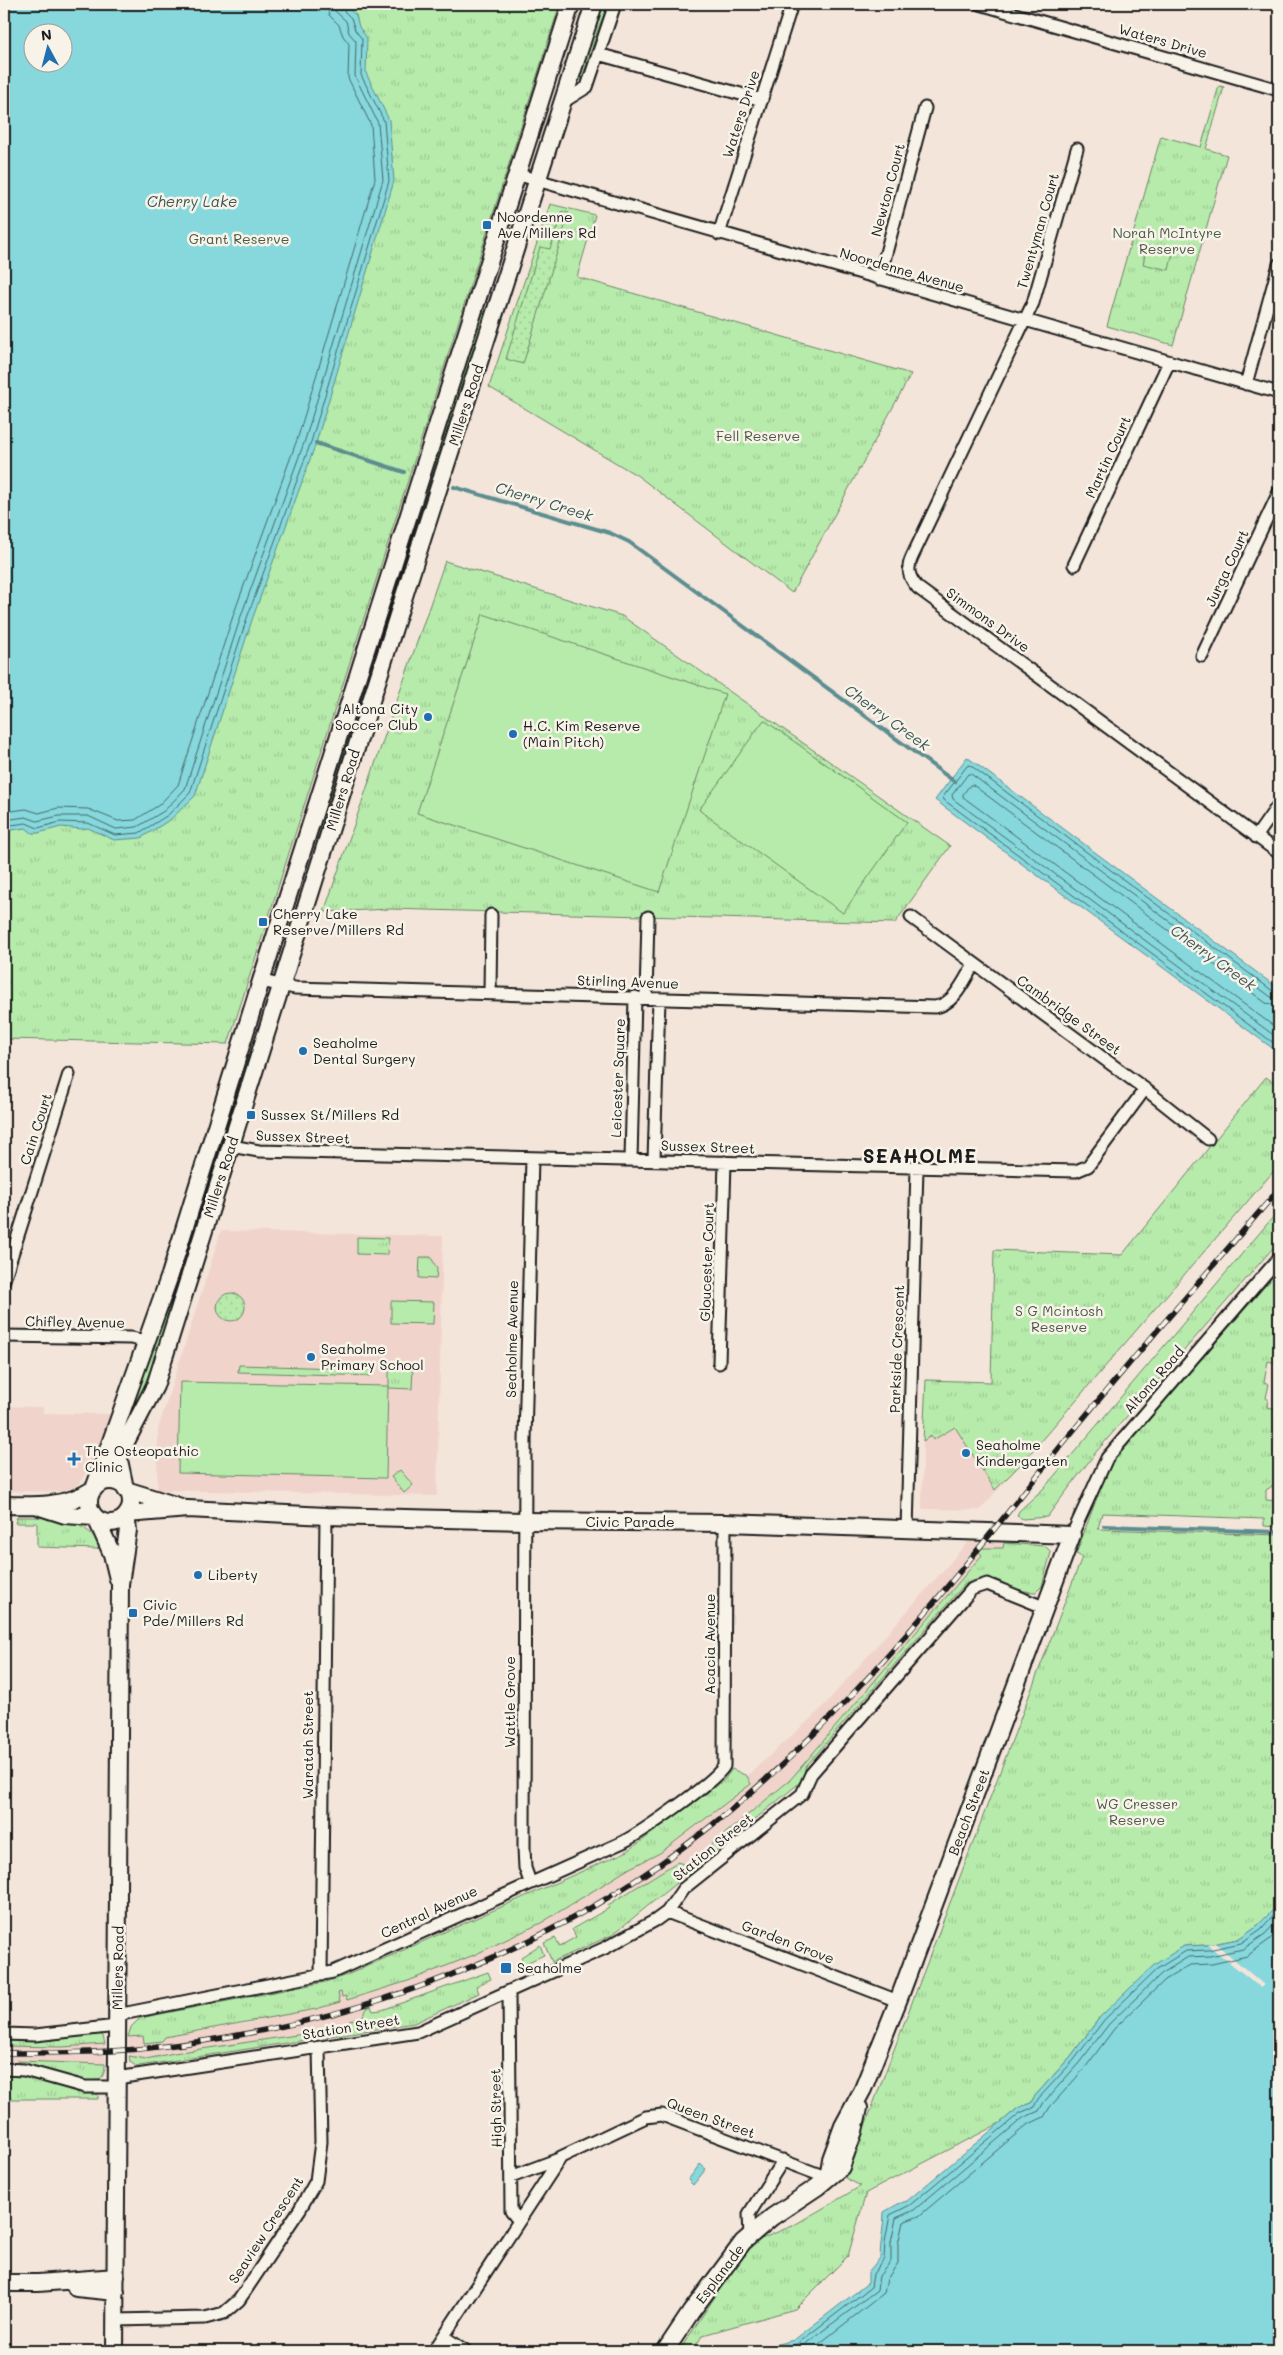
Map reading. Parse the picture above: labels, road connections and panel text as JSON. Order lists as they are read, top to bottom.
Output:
{
  "streets": {
    "main road": [
      "Millers Road",
      "Civic Parade",
      "Beach Street",
      "Esplanade"
    ],
    "street": [
      "Waters Drive",
      "Newton Court",
      "Twentyman Court",
      "Noordenne Avenue",
      "Martin Court",
      "Jurga Court",
      "Simmons Drive",
      "Stirling Avenue",
      "Cambridge Street",
      "Leicester Square",
      "Cain Court",
      "Sussex Street",
      "Gloucester Court",
      "Chifley Avenue",
      "Seaholme Avenue",
      "Parkside Crescent",
      "Altona Road",
      "Acacia Avenue",
      "Wattle Grove",
      "Waratah Street",
      "Station Street",
      "Central Avenue",
      "Garden Grove",
      "High Street",
      "Queen Street",
      "Seaview Crescent"
    ]
  },
  "crossings": [
    ["Waters Drive", "Noordenne Avenue"],
    ["Newton Court", "Noordenne Avenue"],
    ["Twentyman Court", "Noordenne Avenue"],
    ["Twentyman Court", "Simmons Drive"],
    ["Noordenne Avenue", "Millers Road"],
    ["Noordenne Avenue", "Martin Court"],
    ["Noordenne Avenue", "Simmons Drive"],
    ["Millers Road", "Stirling Avenue"],
    ["Millers Road", "Sussex Street"],
    ["Millers Road", "Chifley Avenue"],
    ["Millers Road", "Civic Parade"],
    ["Millers Road", "Station Street"],
    ["Millers Road", "Central Avenue"],
    ["Millers Road", "Seaview Crescent"],
    ["Stirling Avenue", "Cambridge Street"],
    ["Stirling Avenue", "Leicester Square"],
    ["Cambridge Street", "Sussex Street"],
    ["Leicester Square", "Sussex Street"],
    ["Sussex Street", "Gloucester Court"],
    ["Sussex Street", "Seaholme Avenue"],
    ["Sussex Street", "Parkside Crescent"],
    ["Seaholme Avenue", "Civic Parade"],
    ["Seaholme Avenue", "Wattle Grove"],
    ["Parkside Crescent", "Civic Parade"],
    ["Altona Road", "Civic Parade"],
    ["Altona Road", "Beach Street"],
    ["Civic Parade", "Acacia Avenue"],
    ["Civic Parade", "Wattle Grove"],
    ["Civic Parade", "Waratah Street"],
    ["Civic Parade", "Beach Street"],
    ["Acacia Avenue", "Central Avenue"],
    ["Wattle Grove", "Central Avenue"],
    ["Waratah Street", "Central Avenue"],
    ["Beach Street", "Station Street"],
    ["Beach Street", "Garden Grove"],
    ["Beach Street", "Queen Street"],
    ["Beach Street", "Esplanade"],
    ["Station Street", "Garden Grove"],
    ["Station Street", "High Street"],
    ["Station Street", "Seaview Crescent"],
    ["High Street", "Queen Street"],
    ["Queen Street", "Esplanade"]
  ],
  "districts": ["SEAHOLME"],
  "water": ["Cherry Lake", "Cherry Creek"],
  "parks": [
    "Norah McIntyre Reserve",
    "Grant Reserve",
    "Fell Reserve",
    "S G Mcintosh Reserve",
    "WG Cresser Reserve"
  ],
  "places": {
    "transit": [
      "Noordenne Ave/Millers Rd",
      "Cherry Lake Reserve/Millers Rd",
      "Sussex St/Millers Rd",
      "Civic Pde/Millers Rd",
      "Seaholme"
    ],
    "other": [
      "Altona City Soccer Club",
      "H.C. Kim Reserve (Main Pitch)",
      "Seaholme Dental Surgery",
      "Seaholme Primary School",
      "Seaholme Kindergarten",
      "Liberty"
    ],
    "health": ["The Osteopathic Clinic"]
  },
  "north": "top"
}
